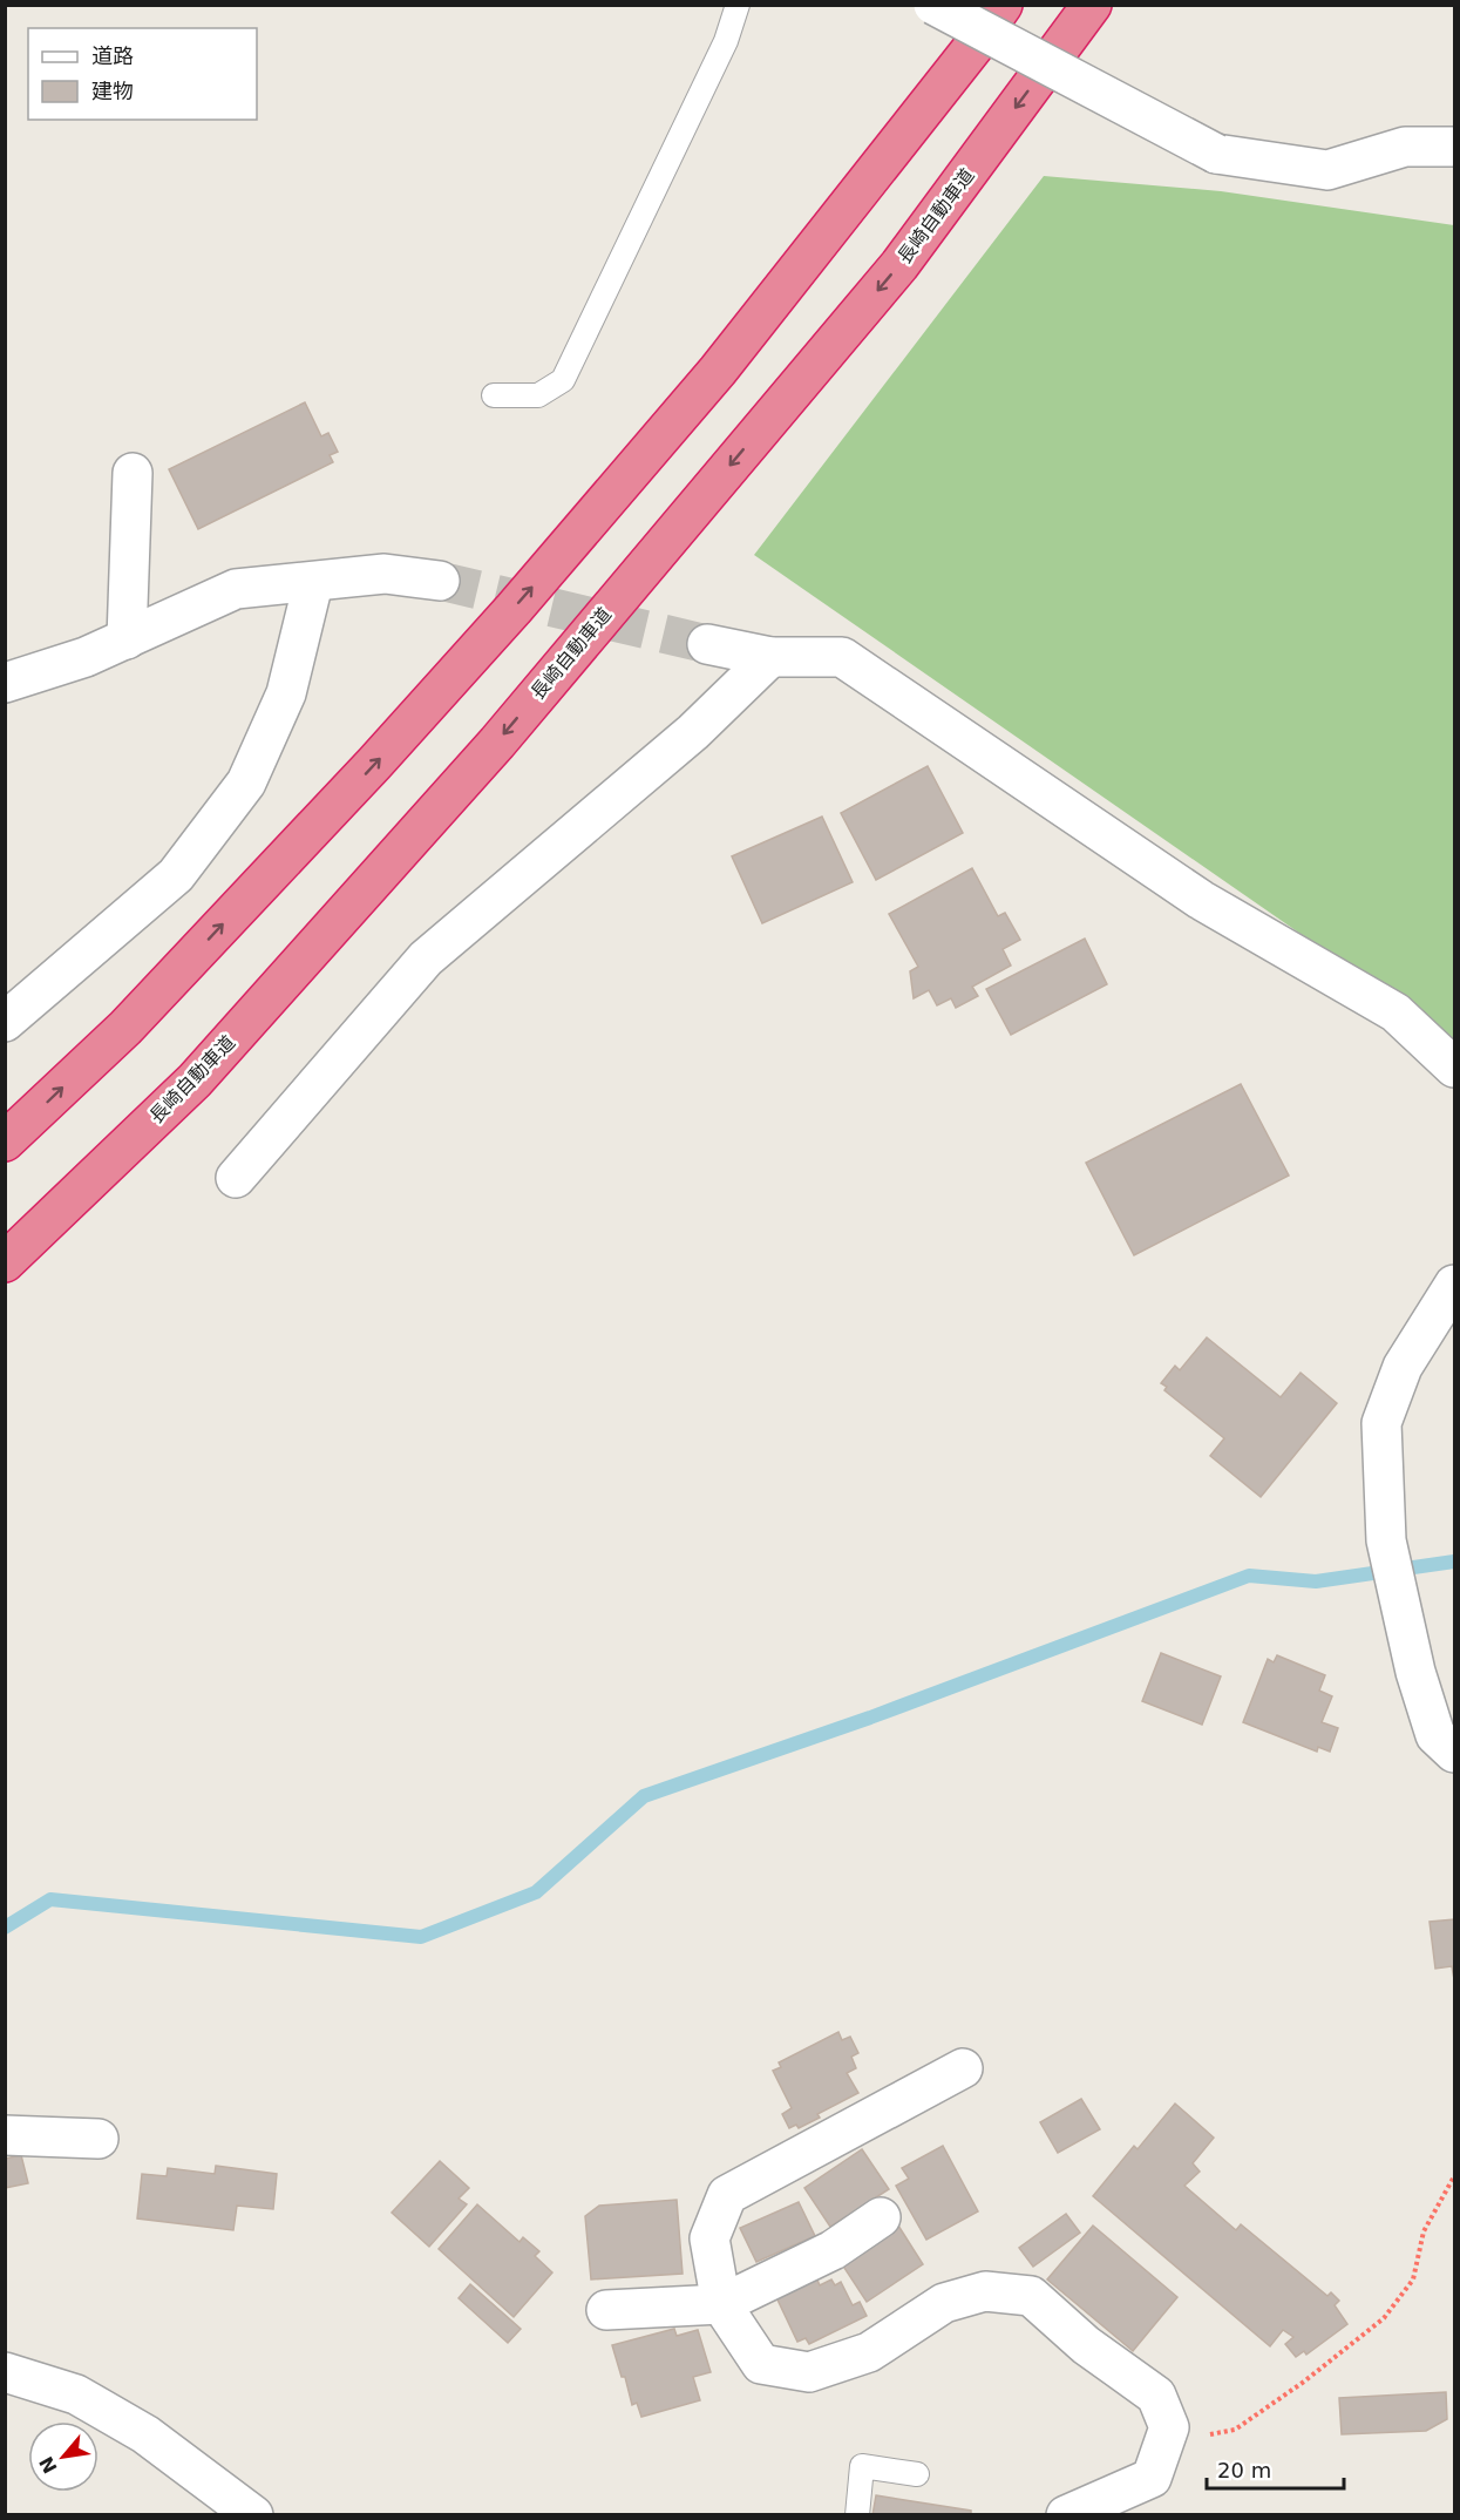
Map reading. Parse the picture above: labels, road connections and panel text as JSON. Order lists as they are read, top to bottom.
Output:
{
  "streets": {
    "highway": ["長崎自動車道"]
  },
  "legend": ["道路", "建物"],
  "scale_bar": "20 m",
  "north": "bottom left"
}
